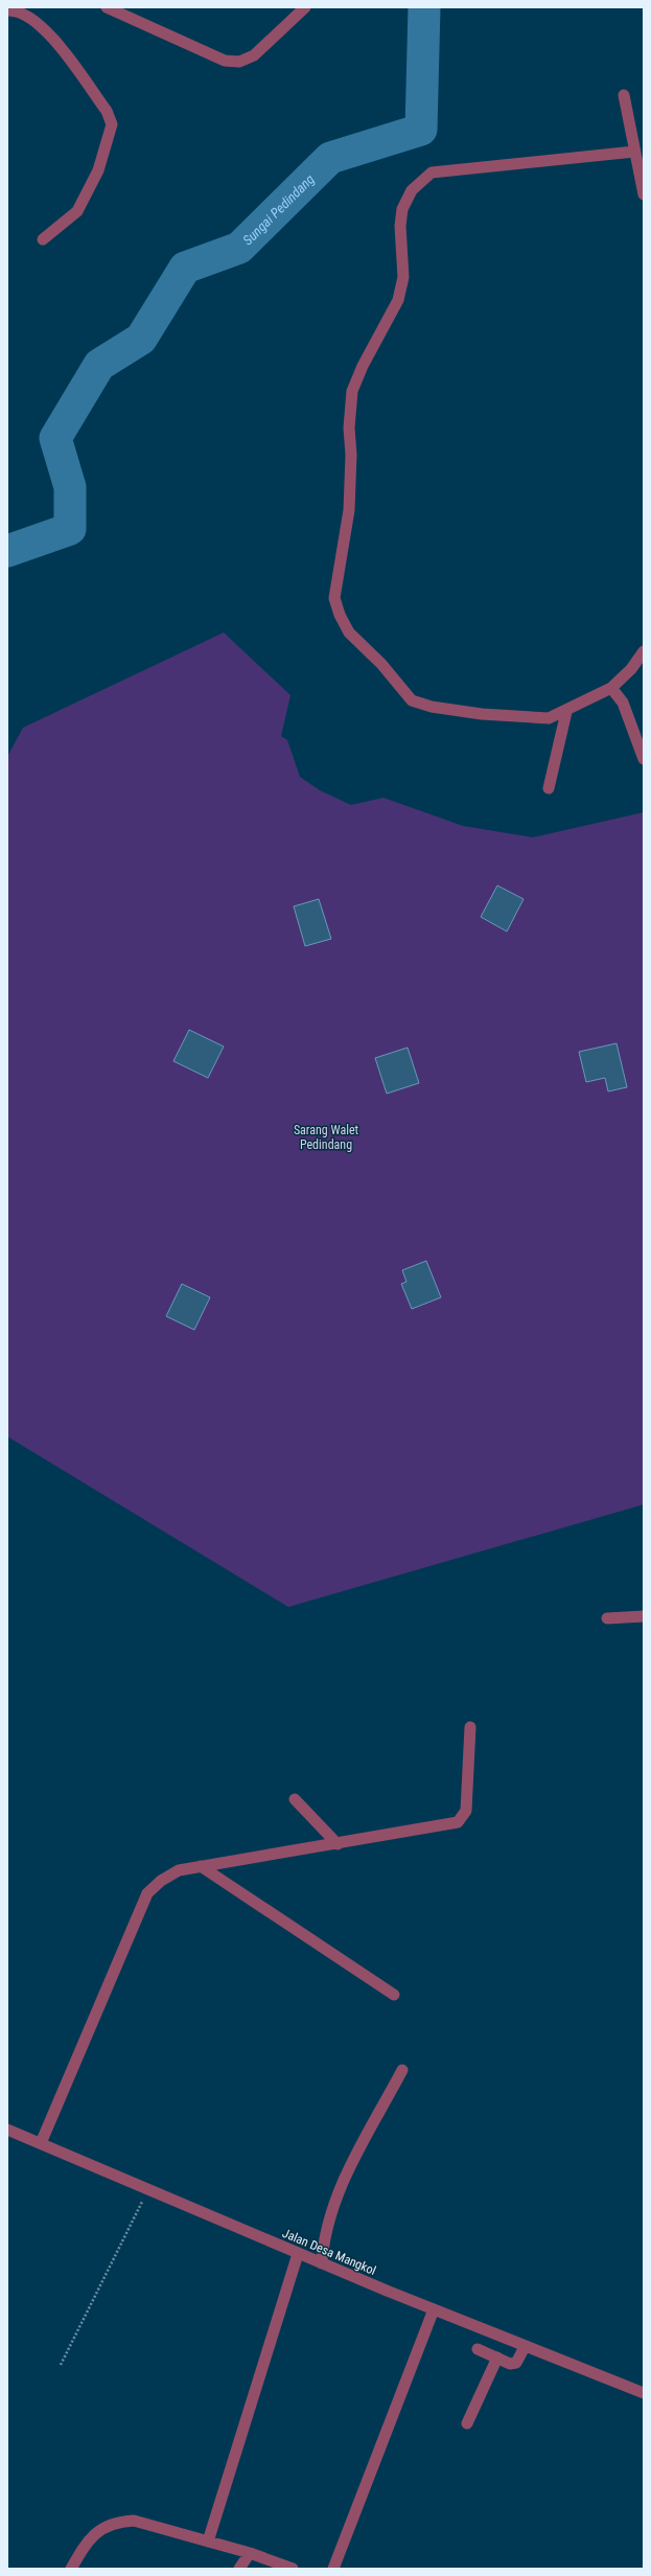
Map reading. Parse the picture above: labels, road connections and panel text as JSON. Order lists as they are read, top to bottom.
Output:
{
  "streets": {
    "street": ["Jalan Desa Mangkol"]
  },
  "water": ["Sungai Pedindang"],
  "parks": ["Sarang Walet Pedindang"]
}
